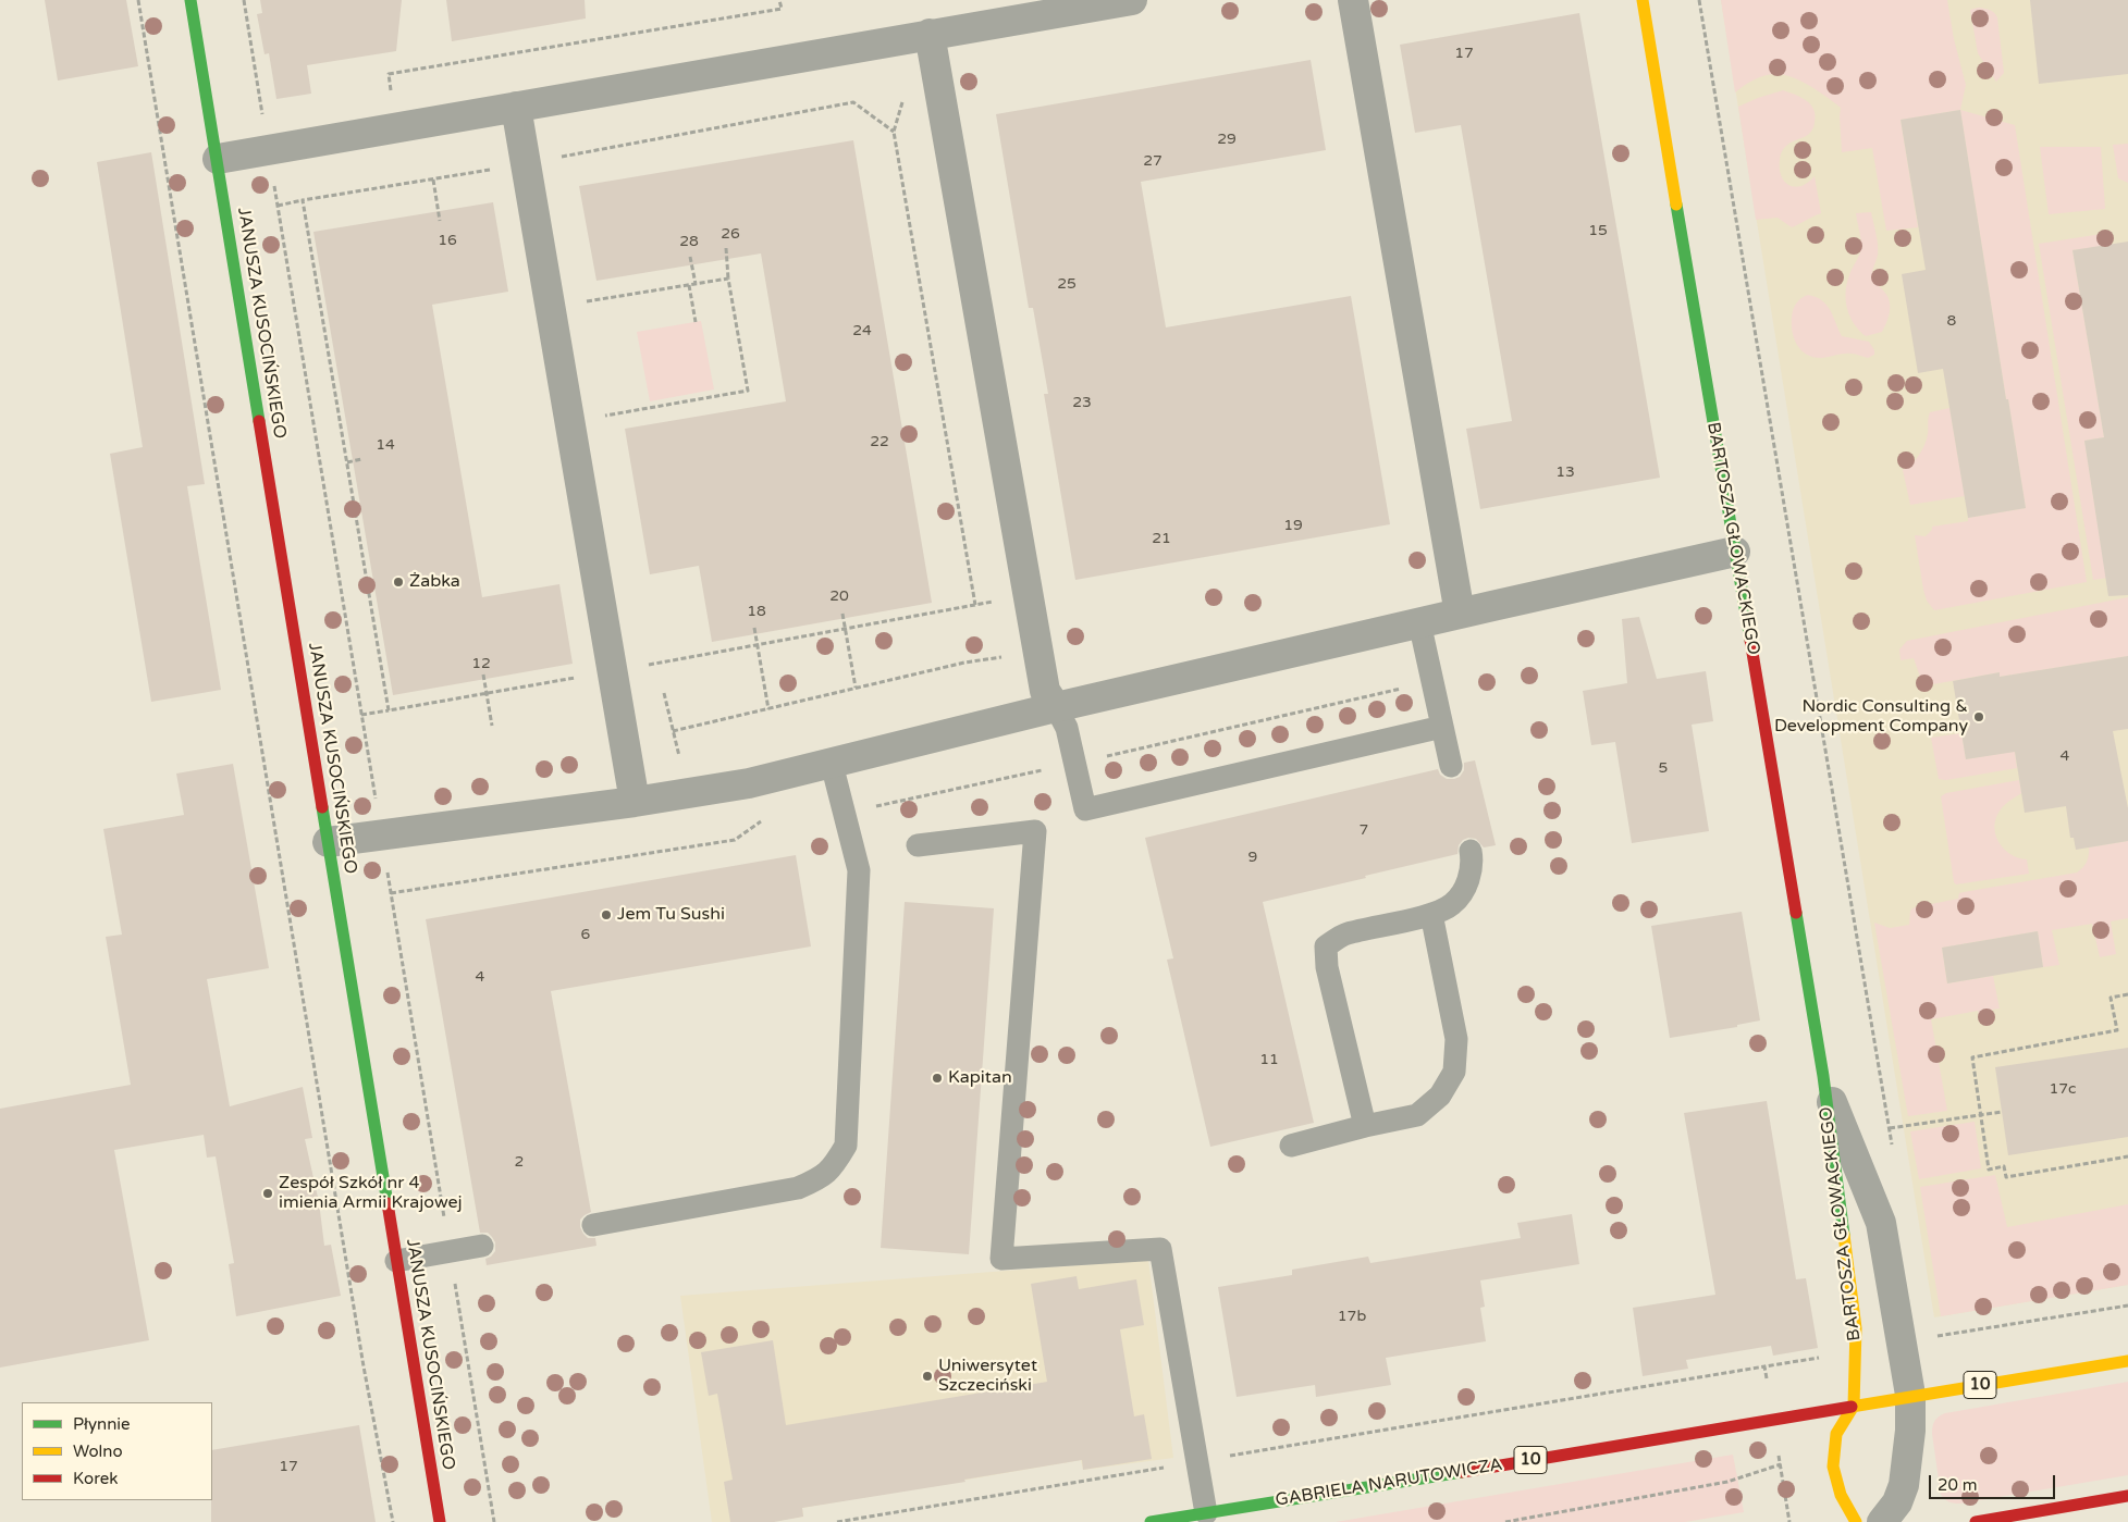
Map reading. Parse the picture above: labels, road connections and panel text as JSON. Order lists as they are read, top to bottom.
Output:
{
  "streets": {
    "street": [
      "JANUSZA KUSOCIŃSKIEGO",
      "BARTOSZA GŁOWACKIEGO",
      "10",
      "GABRIELA NARUTOWICZA"
    ]
  },
  "crossings": [
    ["BARTOSZA GŁOWACKIEGO", "GABRIELA NARUTOWICZA"]
  ],
  "places": [
    "Żabka",
    "Nordic Consulting & Development Company",
    "Jem Tu Sushi",
    "Kapitan",
    "Zespół Szkół nr 4 imienia Armii Krajowej",
    "Uniwersytet Szczeciński"
  ],
  "house_numbers": [
    "17",
    "29",
    "27",
    "15",
    "26",
    "16",
    "28",
    "25",
    "8",
    "24",
    "23",
    "22",
    "14",
    "13",
    "19",
    "21",
    "20",
    "18",
    "12",
    "4",
    "5",
    "7",
    "9",
    "6",
    "4",
    "11",
    "17c",
    "2",
    "17b",
    "17"
  ],
  "legend": ["Płynnie", "Wolno", "Korek"],
  "scale_bar": "20 m"
}
